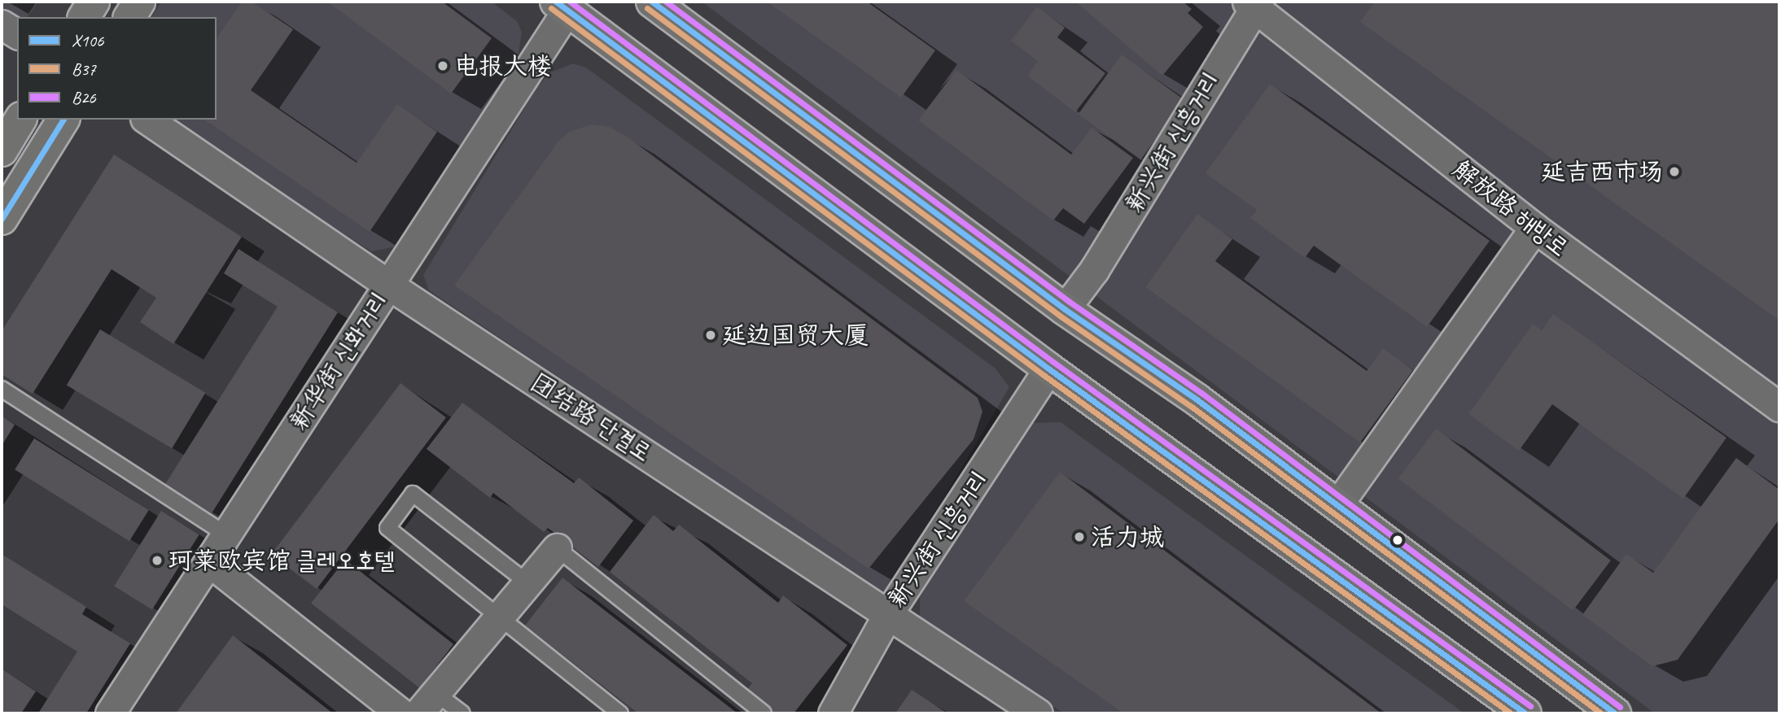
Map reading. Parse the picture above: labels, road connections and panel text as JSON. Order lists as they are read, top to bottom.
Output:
{
  "streets": {
    "street": [
      "新兴街 신흥거리",
      "解放路 해방로",
      "新华街 신화거리",
      "团结路 단결로"
    ]
  },
  "crossings": [
    ["新兴街 신흥거리", "解放路 해방로"],
    ["新兴街 신흥거리", "团结路 단결로"],
    ["新华街 신화거리", "团结路 단결로"]
  ],
  "places": [
    "电报大楼",
    "延吉西市场",
    "延边国贸大厦",
    "活力城",
    "珂莱欧宾馆 클레오호텔"
  ],
  "lines": ["transit line X106", "transit line B26", "transit line B37"],
  "legend": ["X106", "B37", "B26"]
}
